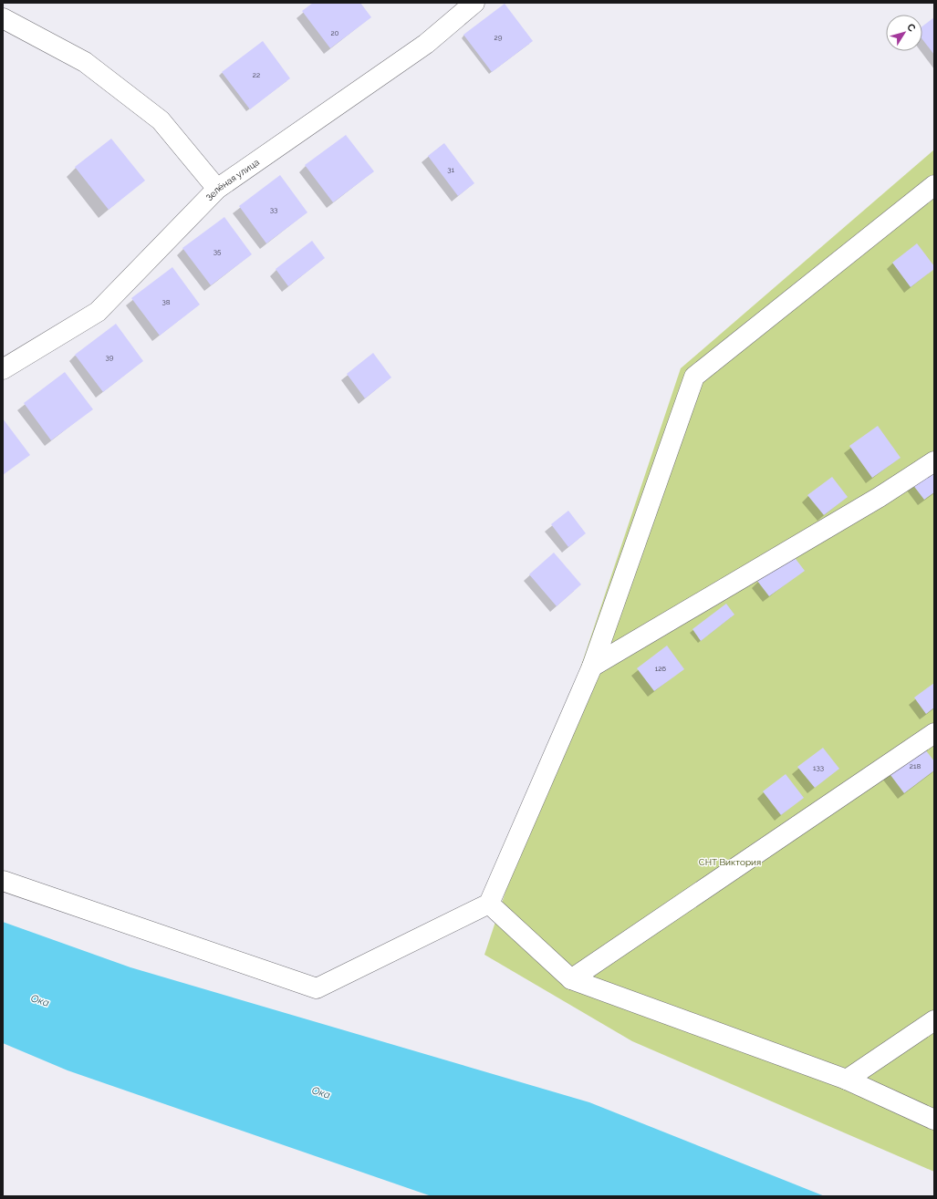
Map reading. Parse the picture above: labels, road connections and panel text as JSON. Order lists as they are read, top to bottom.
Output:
{
  "streets": {
    "street": ["Зелёная улица"]
  },
  "water": ["Ока"],
  "parks": ["СНТ Виктория"],
  "house_numbers": [
    "20",
    "29",
    "22",
    "31",
    "33",
    "35",
    "38",
    "39",
    "126",
    "218",
    "133"
  ],
  "north": "top right"
}
